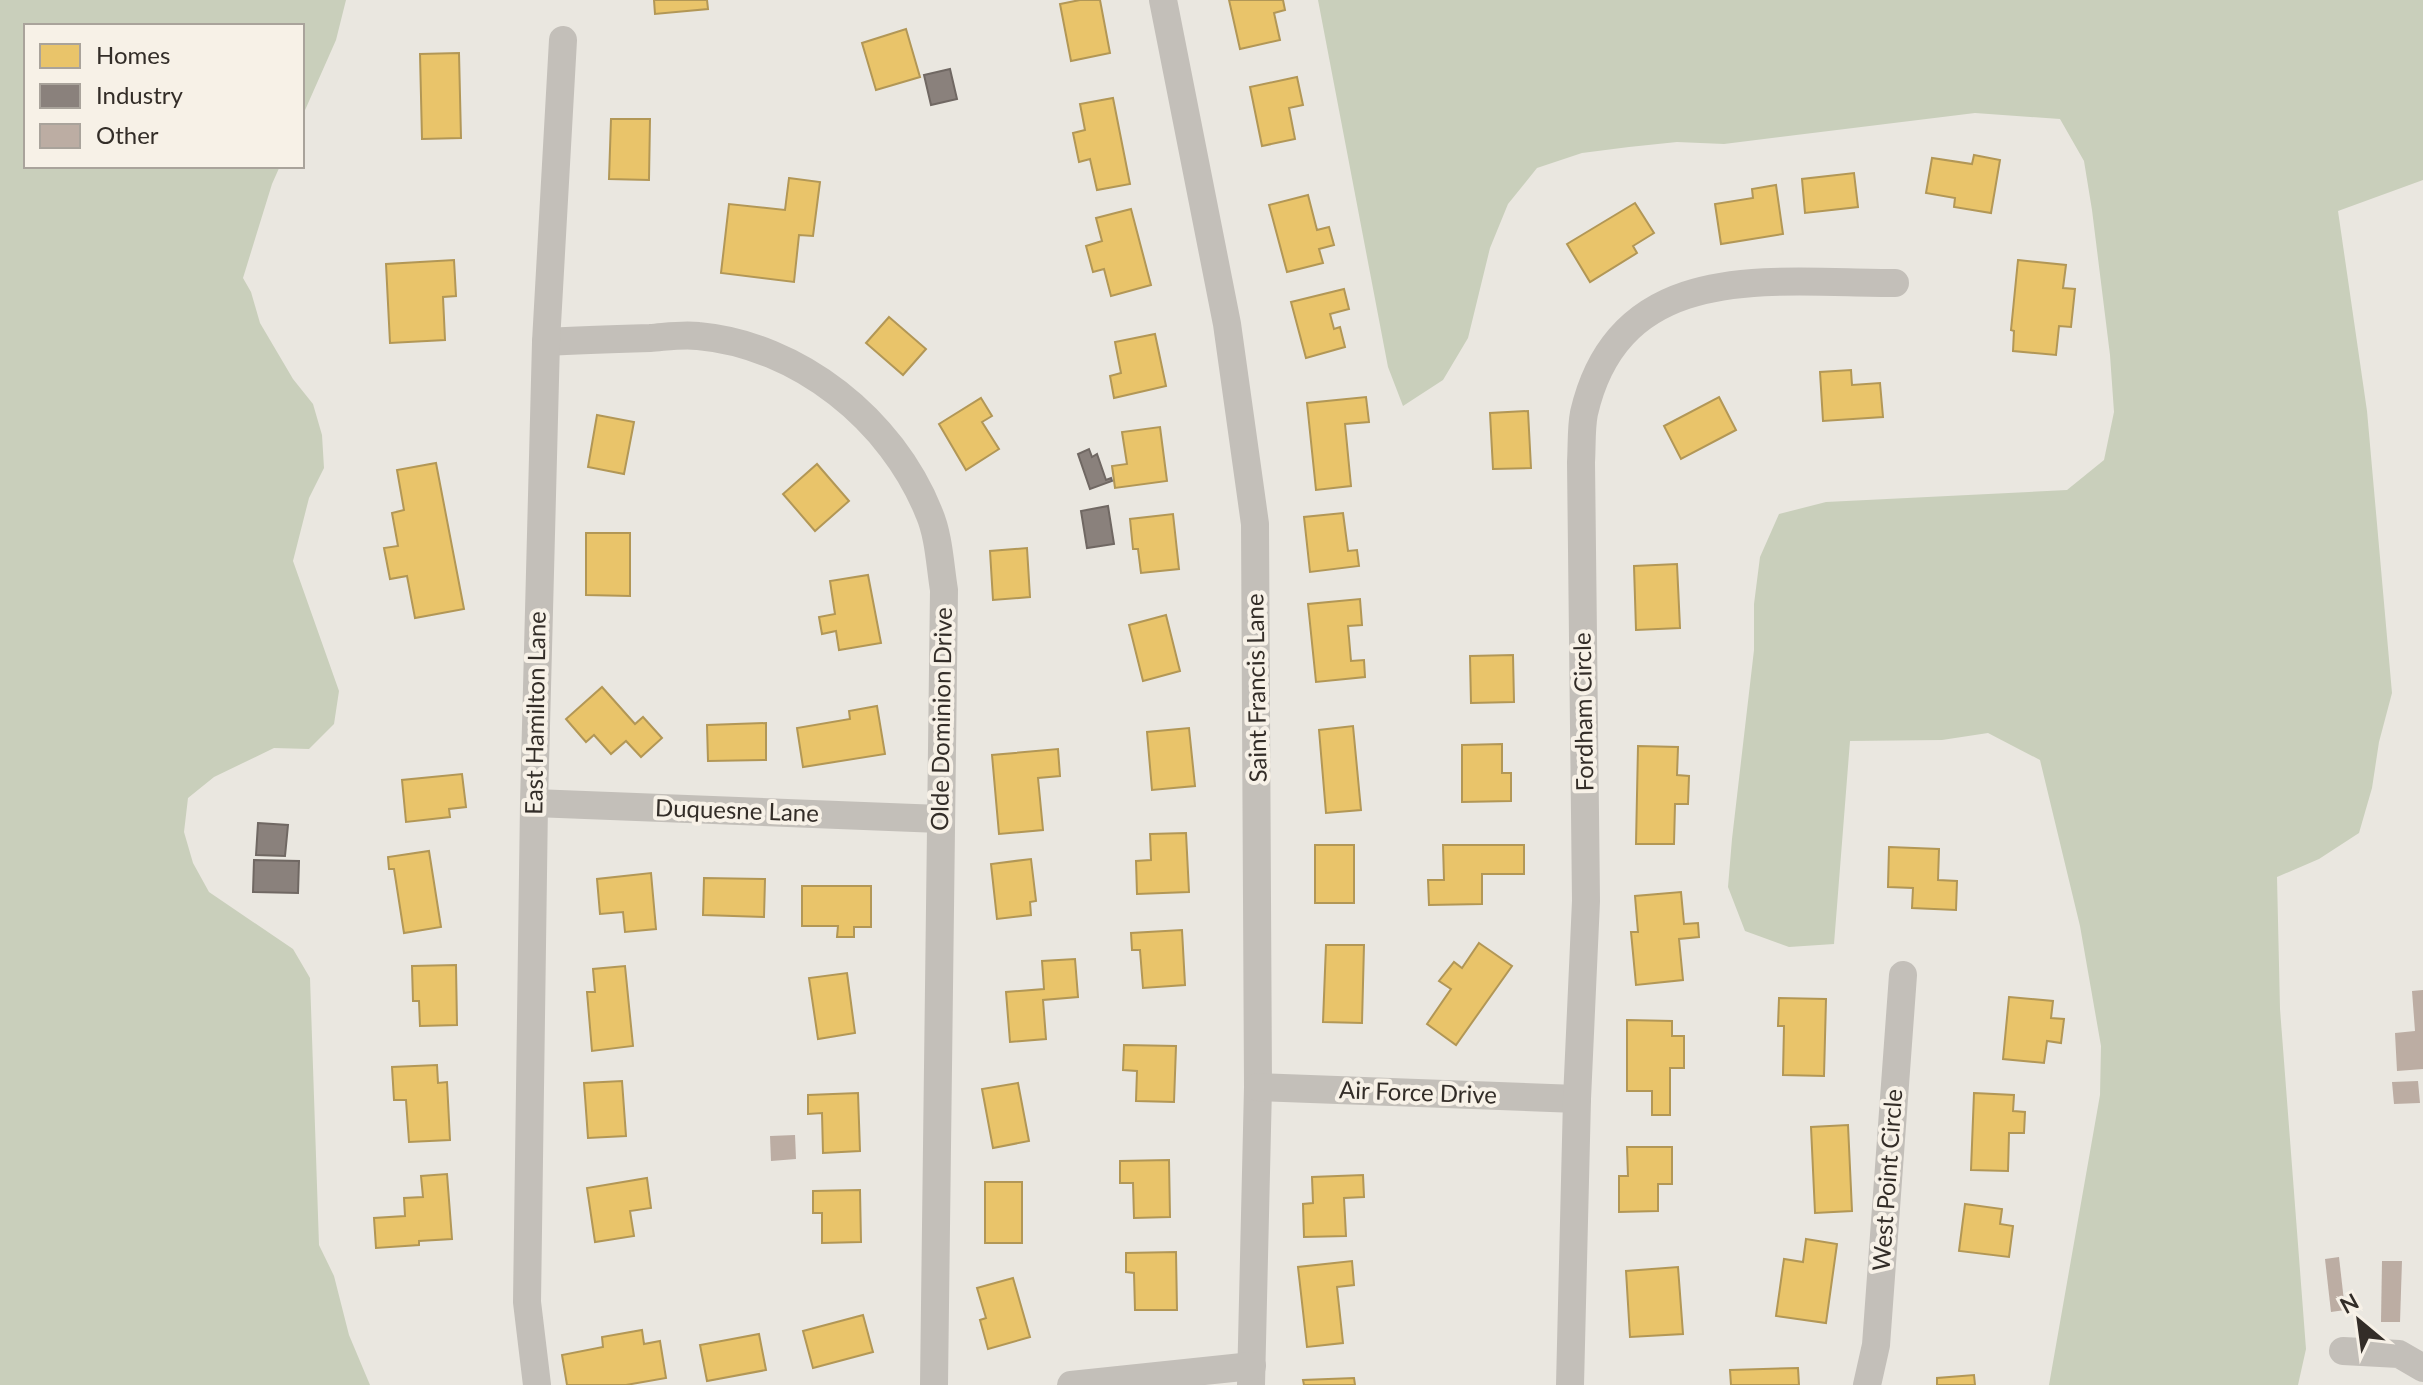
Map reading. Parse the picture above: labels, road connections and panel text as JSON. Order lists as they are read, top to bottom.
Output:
{
  "streets": {
    "street": [
      "Saint Francis Lane",
      "Fordham Circle",
      "East Hamilton Lane",
      "Olde Dominion Drive",
      "Duquesne Lane",
      "Air Force Drive",
      "West Point Circle"
    ]
  },
  "crossings": [
    ["Saint Francis Lane", "Air Force Drive"],
    ["Fordham Circle", "Air Force Drive"],
    ["East Hamilton Lane", "Olde Dominion Drive"],
    ["East Hamilton Lane", "Duquesne Lane"],
    ["Olde Dominion Drive", "Duquesne Lane"]
  ],
  "legend": ["Homes", "Industry", "Other"],
  "north": "top left"
}
